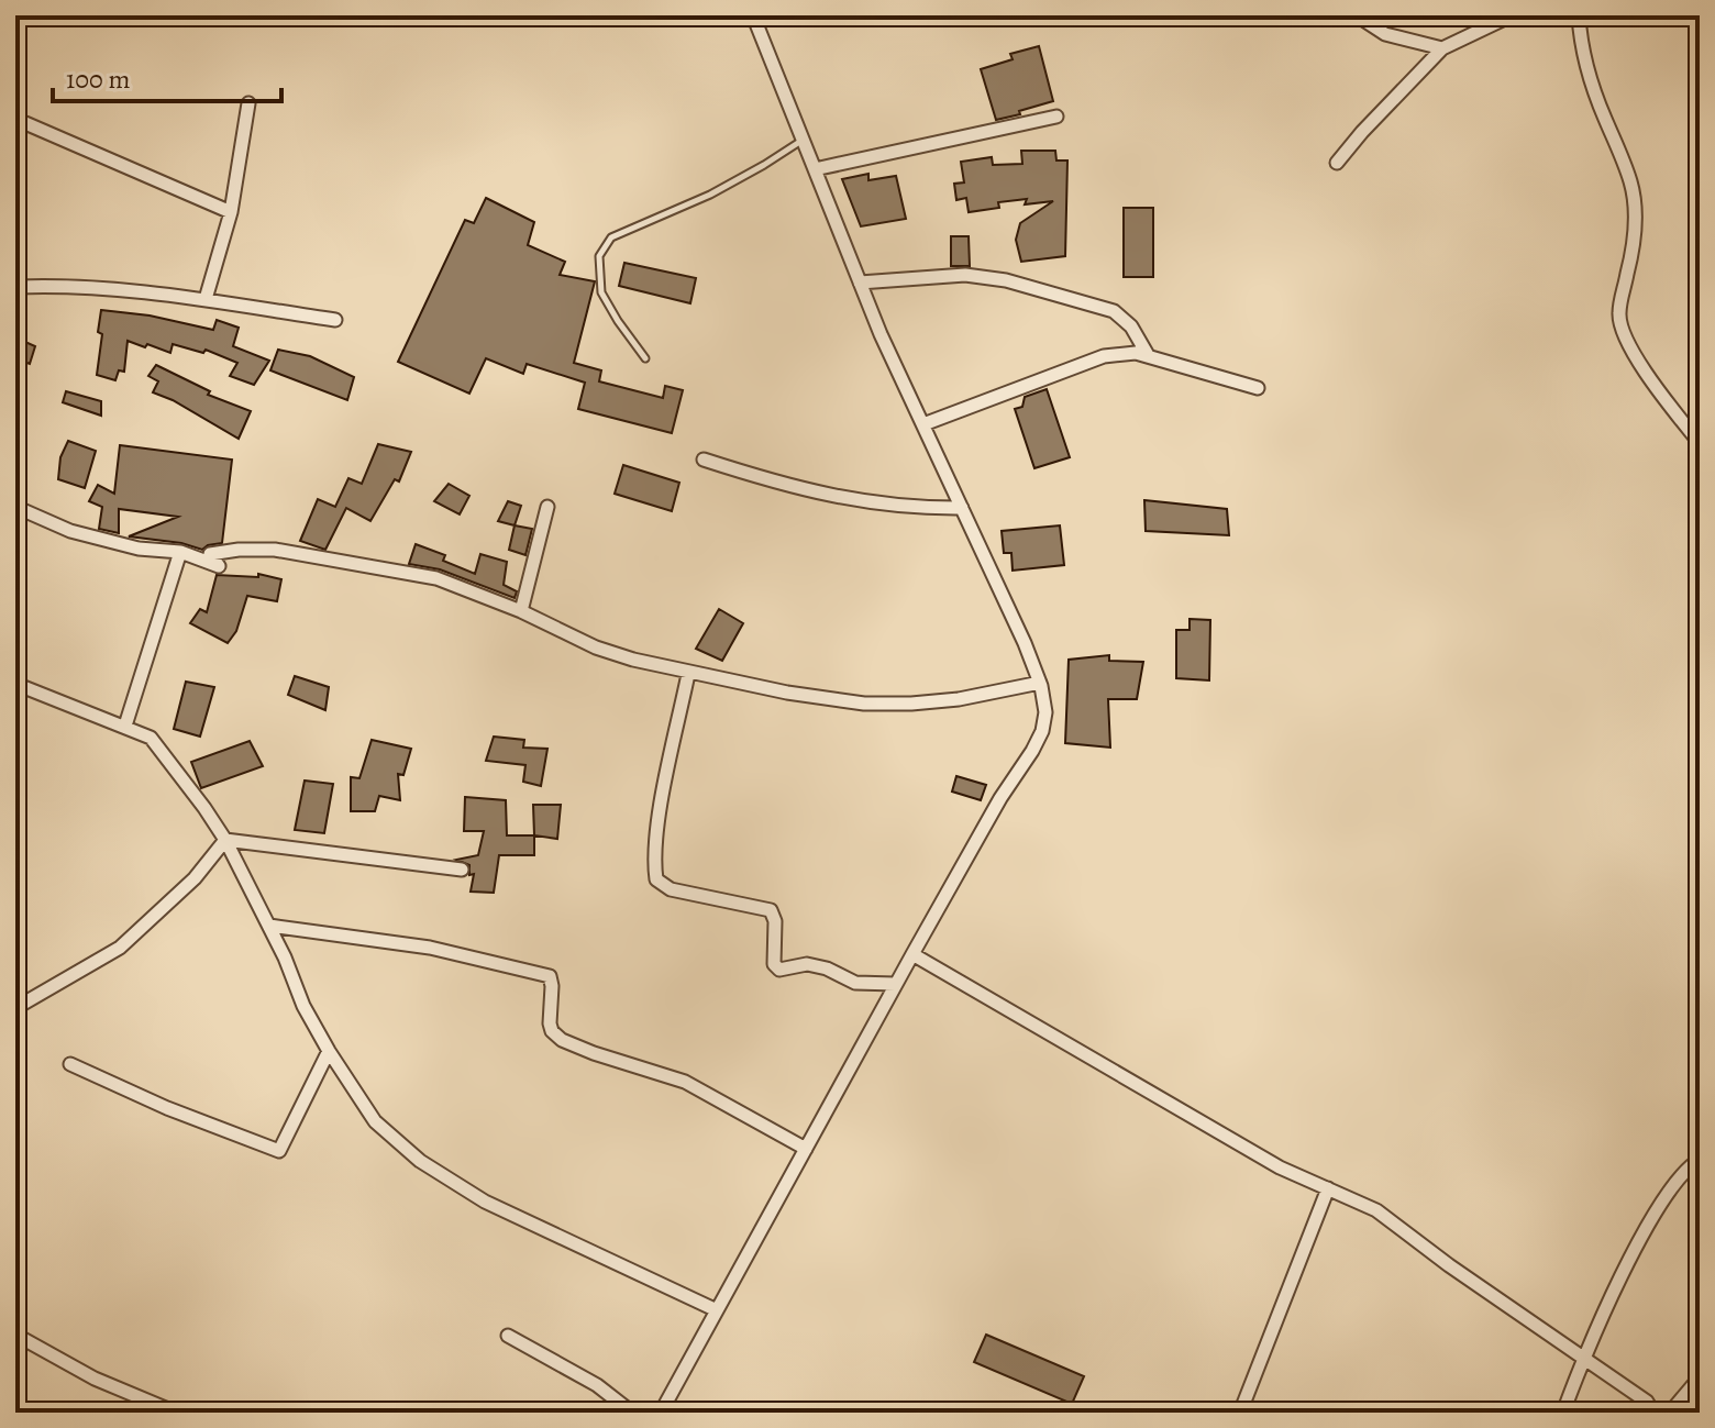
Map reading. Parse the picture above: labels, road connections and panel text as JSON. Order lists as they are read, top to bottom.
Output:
{
  "scale_bar": "100 m"
}
